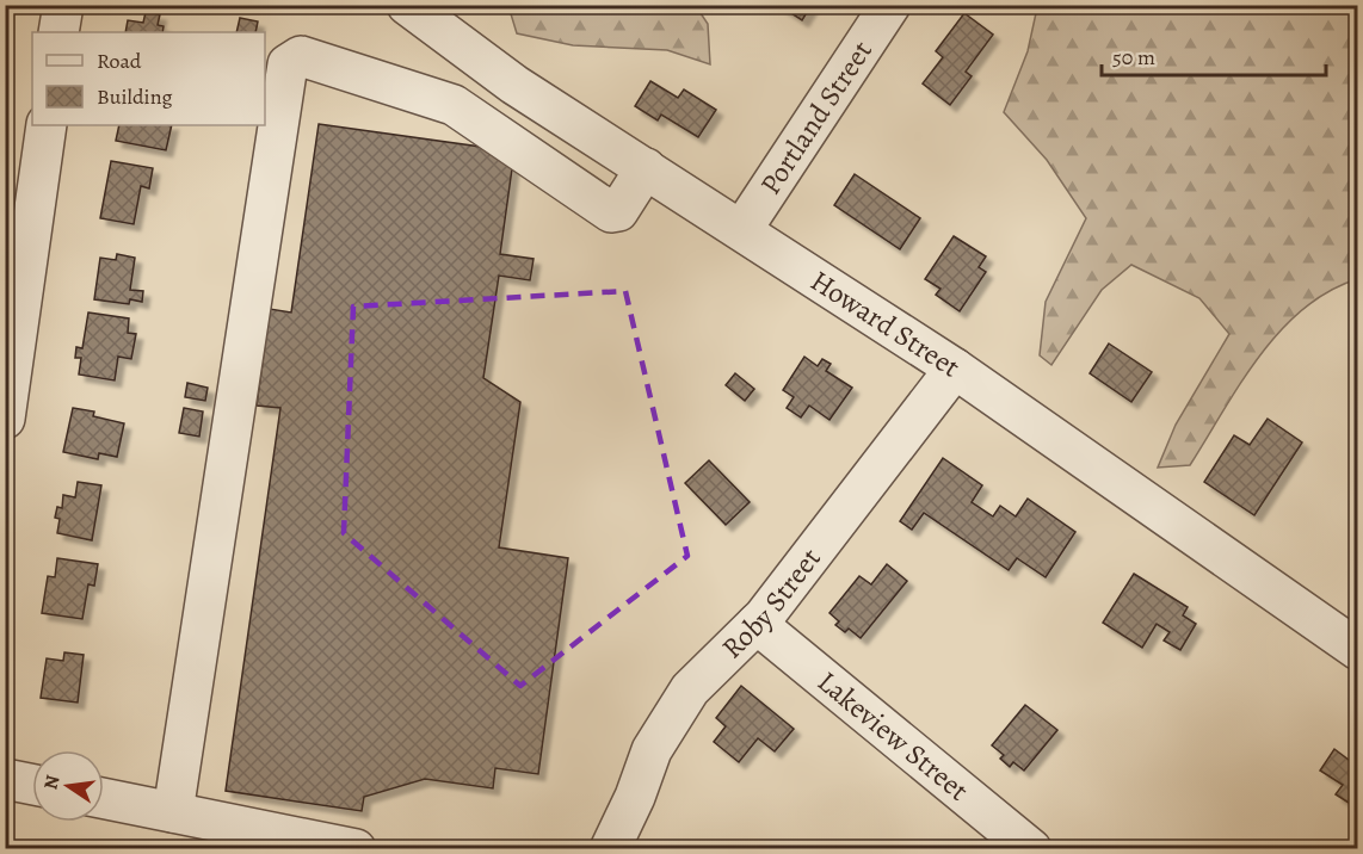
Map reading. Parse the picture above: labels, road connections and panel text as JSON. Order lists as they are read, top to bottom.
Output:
{
  "streets": {
    "street": [
      "Portland Street",
      "Howard Street",
      "Roby Street",
      "Lakeview Street"
    ]
  },
  "crossings": [
    ["Portland Street", "Howard Street"],
    ["Howard Street", "Roby Street"],
    ["Roby Street", "Lakeview Street"]
  ],
  "legend": ["Road", "Building"],
  "scale_bar": "50 m",
  "north": "left"
}
